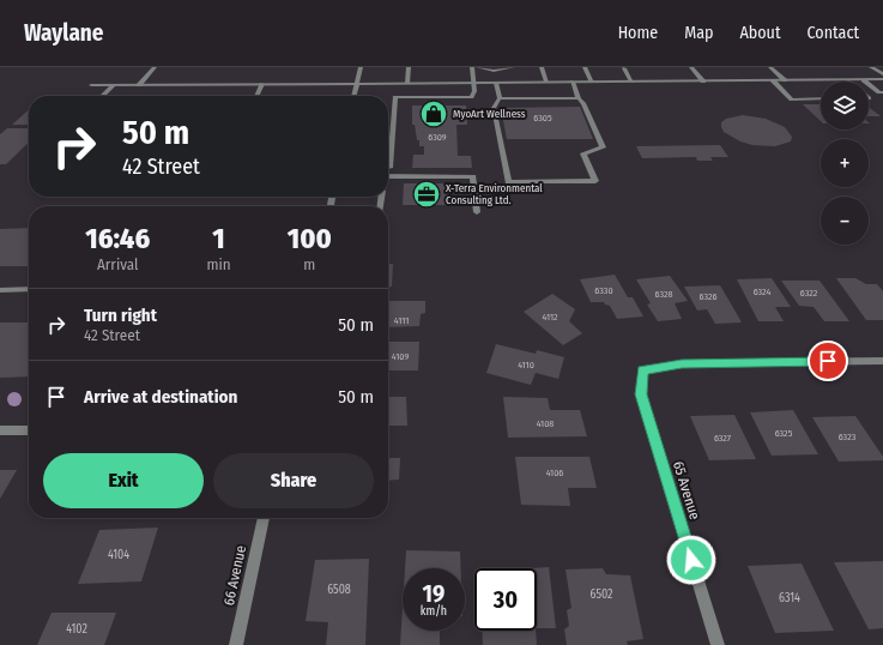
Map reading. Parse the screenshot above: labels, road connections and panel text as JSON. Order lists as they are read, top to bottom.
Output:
{
  "streets": {
    "street": ["65 Avenue", "66 Avenue"]
  },
  "places": {
    "shop": ["MyoArt Wellness"],
    "office": ["X-Terra Environmental Consulting Ltd."]
  },
  "house_numbers": [
    "6305",
    "6309",
    "6330",
    "6324",
    "6322",
    "6328",
    "6326",
    "4112",
    "4111",
    "4109",
    "4110",
    "4108",
    "6325",
    "6323",
    "6327",
    "4106",
    "4104",
    "6508",
    "6502",
    "6314",
    "4102"
  ],
  "page": {
    "header": "Waylane",
    "nav": [
      "Home",
      "Map",
      "About",
      "Contact"
    ],
    "map_buttons": ["+", "−"],
    "turn": ["50 m", "42 Street"],
    "eta": [
      "16:46",
      "Arrival",
      "1",
      "min",
      "100",
      "m"
    ],
    "list": [
      {
        "name": "Turn right",
        "note": "42 Street",
        "value": "50 m"
      },
      {
        "name": "Arrive at destination",
        "value": "50 m"
      }
    ],
    "buttons": ["Exit", "Share"],
    "speed": "19 km/h",
    "limit": "30"
  }
}
